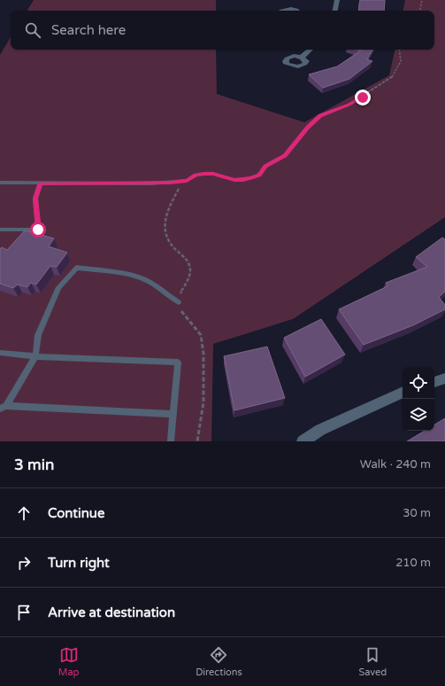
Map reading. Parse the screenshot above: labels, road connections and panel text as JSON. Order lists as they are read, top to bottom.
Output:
{
  "page": {
    "search": "Search here",
    "heading": ["3 min", "Walk · 240 m"],
    "list": [
      ["Continue", "30 m"],
      ["Turn right", "210 m"],
      "Arrive at destination"
    ],
    "nav": ["Map", "Directions", "Saved"]
  }
}
